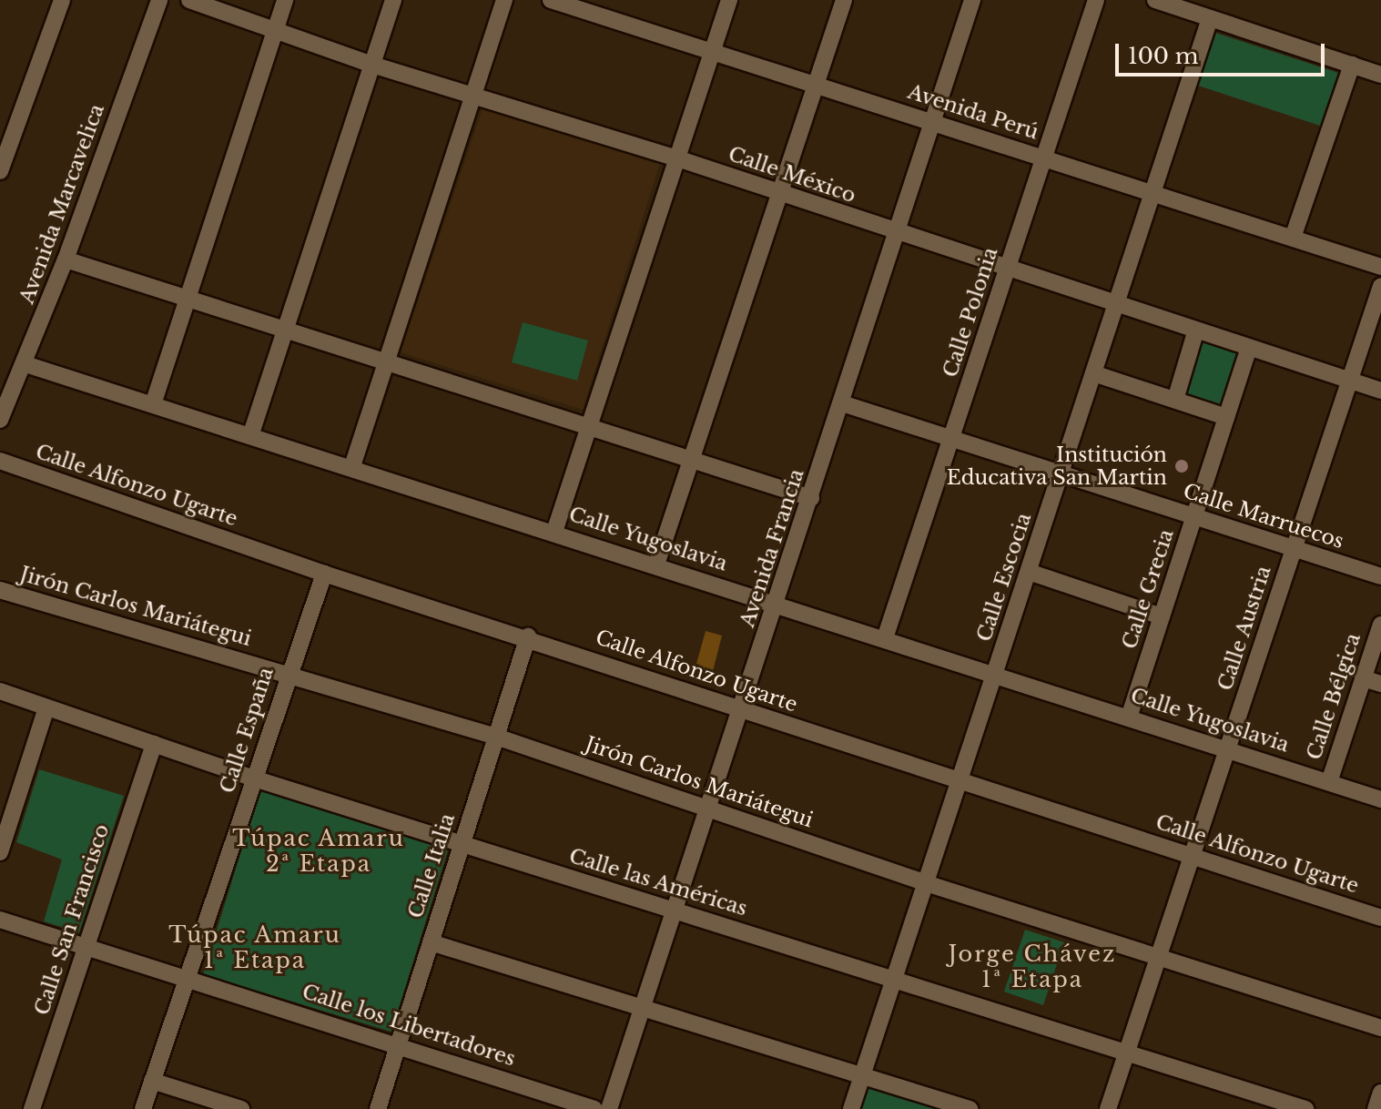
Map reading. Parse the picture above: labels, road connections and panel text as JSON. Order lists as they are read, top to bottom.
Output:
{
  "streets": {
    "street": [
      "Avenida Perú",
      "Calle México",
      "Avenida Marcavelica",
      "Calle Polonia",
      "Calle Alfonzo Ugarte",
      "Calle Marruecos",
      "Calle Yugoslavia",
      "Avenida Francia",
      "Calle Escocia",
      "Calle Grecia",
      "Jirón Carlos Mariátegui",
      "Calle Austria",
      "Calle Bélgica",
      "Calle España",
      "Calle Italia",
      "Calle las Américas",
      "Calle San Francisco",
      "Calle los Libertadores"
    ]
  },
  "crossings": [
    ["Avenida Perú", "Calle Polonia"],
    ["Avenida Perú", "Avenida Francia"],
    ["Avenida Perú", "Calle Escocia"],
    ["Calle México", "Calle Polonia"],
    ["Calle México", "Avenida Francia"],
    ["Calle México", "Calle Escocia"],
    ["Calle México", "Calle Grecia"],
    ["Calle México", "Calle Austria"],
    ["Avenida Marcavelica", "Calle Yugoslavia"],
    ["Calle Polonia", "Calle Marruecos"],
    ["Calle Polonia", "Calle Yugoslavia"],
    ["Calle Alfonzo Ugarte", "Avenida Francia"],
    ["Calle Alfonzo Ugarte", "Calle Escocia"],
    ["Calle Alfonzo Ugarte", "Calle Austria"],
    ["Calle Alfonzo Ugarte", "Calle España"],
    ["Calle Alfonzo Ugarte", "Calle Italia"],
    ["Calle Marruecos", "Avenida Francia"],
    ["Calle Marruecos", "Calle Escocia"],
    ["Calle Marruecos", "Calle Grecia"],
    ["Calle Marruecos", "Calle Austria"],
    ["Calle Yugoslavia", "Avenida Francia"],
    ["Calle Yugoslavia", "Calle Escocia"],
    ["Calle Yugoslavia", "Calle Grecia"],
    ["Calle Yugoslavia", "Calle Austria"],
    ["Calle Yugoslavia", "Calle Bélgica"],
    ["Avenida Francia", "Jirón Carlos Mariátegui"],
    ["Avenida Francia", "Calle las Américas"],
    ["Calle Escocia", "Jirón Carlos Mariátegui"],
    ["Calle Escocia", "Calle las Américas"],
    ["Jirón Carlos Mariátegui", "Calle Austria"],
    ["Jirón Carlos Mariátegui", "Calle España"],
    ["Jirón Carlos Mariátegui", "Calle Italia"],
    ["Calle Austria", "Calle las Américas"],
    ["Calle España", "Calle las Américas"],
    ["Calle España", "Calle los Libertadores"],
    ["Calle Italia", "Calle las Américas"],
    ["Calle Italia", "Calle los Libertadores"],
    ["Calle las Américas", "Calle San Francisco"],
    ["Calle San Francisco", "Calle los Libertadores"]
  ],
  "districts": ["Túpac Amaru 2ª Etapa", "Túpac Amaru 1ª Etapa", "Jorge Chávez 1ª Etapa"],
  "places": ["Institución Educativa San Martin"],
  "scale_bar": "100 m"
}
